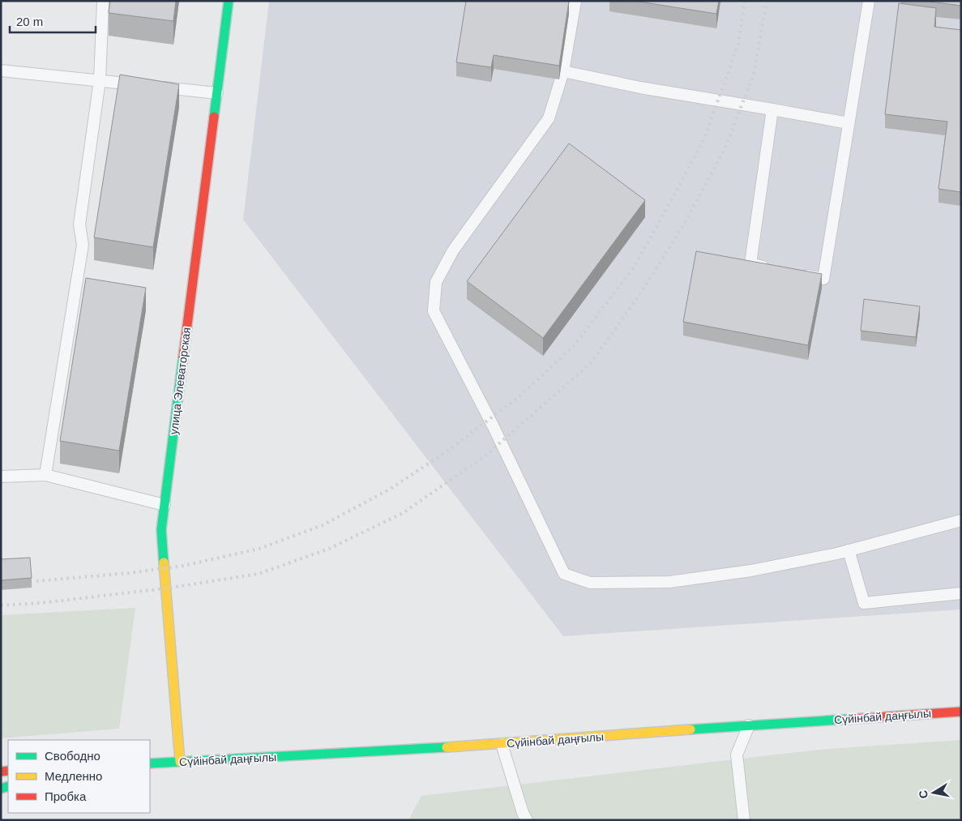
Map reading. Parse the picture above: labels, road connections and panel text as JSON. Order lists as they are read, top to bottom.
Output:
{
  "streets": {
    "main road": ["улица Элеваторская", "Сүйінбай даңғылы"]
  },
  "crossings": [
    ["улица Элеваторская", "Сүйінбай даңғылы"]
  ],
  "legend": ["Свободно", "Медленно", "Пробка"],
  "scale_bar": "20 m",
  "north": "left"
}
